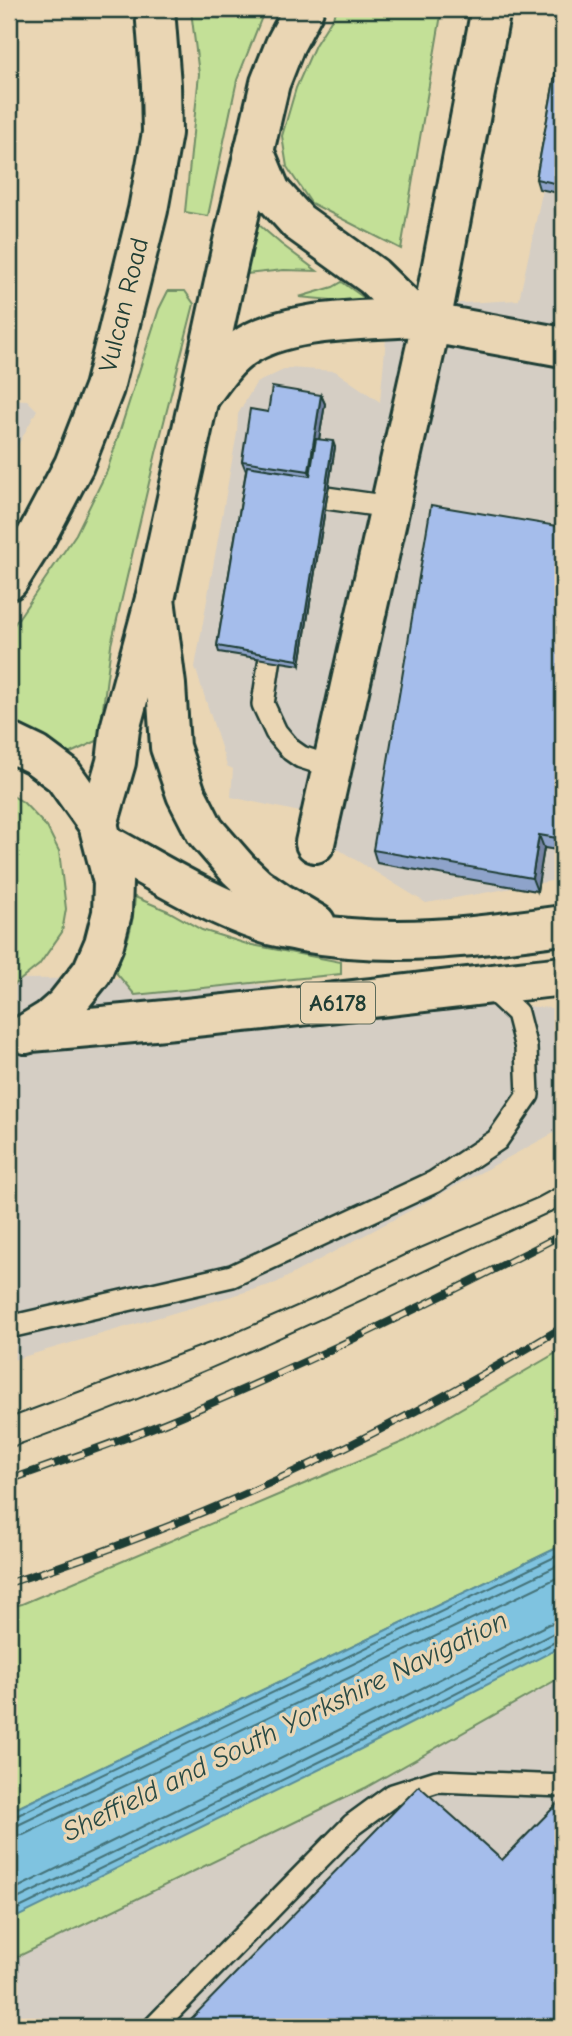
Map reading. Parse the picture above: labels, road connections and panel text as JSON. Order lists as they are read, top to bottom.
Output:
{
  "streets": {
    "street": ["Vulcan Road", "A6178"]
  },
  "water": ["Sheffield and South Yorkshire Navigation"]
}
